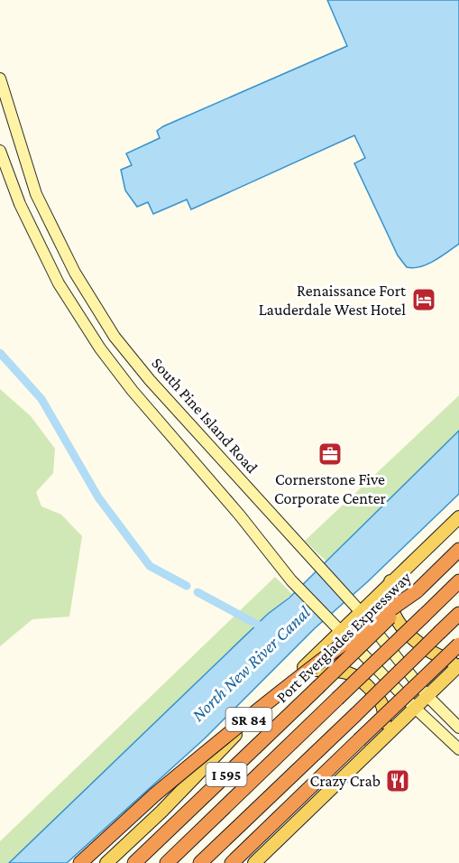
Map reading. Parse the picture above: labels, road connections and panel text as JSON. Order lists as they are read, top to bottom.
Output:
{
  "streets": {
    "highway": ["Port Everglades Expressway", "I 595"],
    "main road": ["South Pine Island Road", "SR 84"]
  },
  "crossings": [
    ["South Pine Island Road", "SR 84"]
  ],
  "water": ["North New River Canal"],
  "places": {
    "hotel": ["Renaissance Fort Lauderdale West Hotel"],
    "office": ["Cornerstone Five Corporate Center"],
    "restaurant": ["Crazy Crab"]
  }
}
